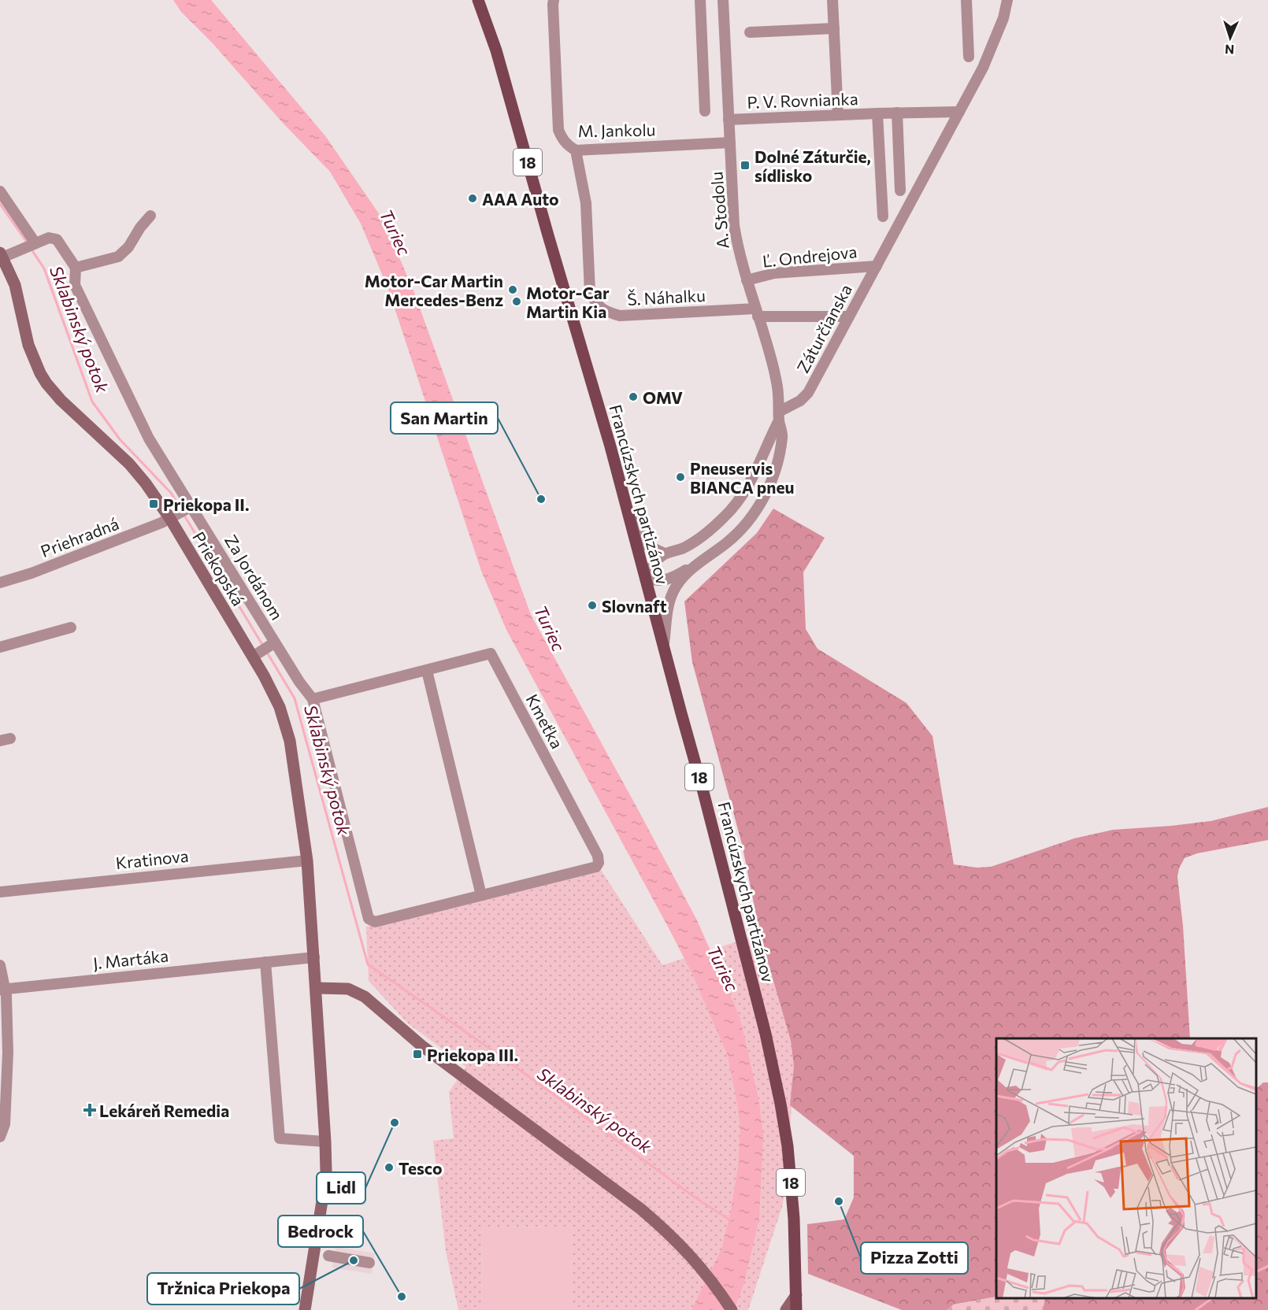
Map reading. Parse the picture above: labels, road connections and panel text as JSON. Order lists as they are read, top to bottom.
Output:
{
  "streets": {
    "main road": ["18", "Francúzskych partizánov"],
    "street": [
      "P. V. Rovnianka",
      "M. Jankolu",
      "A. Stodolu",
      "Ľ. Ondrejova",
      "Š. Náhalku",
      "Záturčianska",
      "Priehradná",
      "Priekopská",
      "Za Jordánom",
      "Kmeťka",
      "Kratinova",
      "J. Martáka"
    ]
  },
  "crossings": [
    ["P. V. Rovnianka", "A. Stodolu"],
    ["P. V. Rovnianka", "Záturčianska"],
    ["M. Jankolu", "A. Stodolu"],
    ["M. Jankolu", "Š. Náhalku"],
    ["A. Stodolu", "Ľ. Ondrejova"],
    ["A. Stodolu", "Š. Náhalku"],
    ["A. Stodolu", "Záturčianska"],
    ["Ľ. Ondrejova", "Záturčianska"],
    ["Š. Náhalku", "Záturčianska"],
    ["Priehradná", "Priekopská"],
    ["Priehradná", "Za Jordánom"],
    ["Priekopská", "Kratinova"],
    ["Priekopská", "J. Martáka"],
    ["Za Jordánom", "Kmeťka"]
  ],
  "water": ["Turiec", "Sklabinský potok"],
  "places": {
    "transit": ["Dolné Záturčie, sídlisko", "Priekopa II.", "Priekopa III."],
    "other": [
      "AAA Auto",
      "Motor-Car Martin Mercedes-Benz",
      "Motor-Car Martin Kia",
      "OMV",
      "Pneuservis BIANCA pneu",
      "San Martin",
      "Slovnaft",
      "Lidl",
      "Tesco",
      "Pizza Zotti",
      "Tržnica Priekopa",
      "Bedrock"
    ],
    "health": ["Lekáreň Remedia"]
  },
  "north": "bottom"
}
